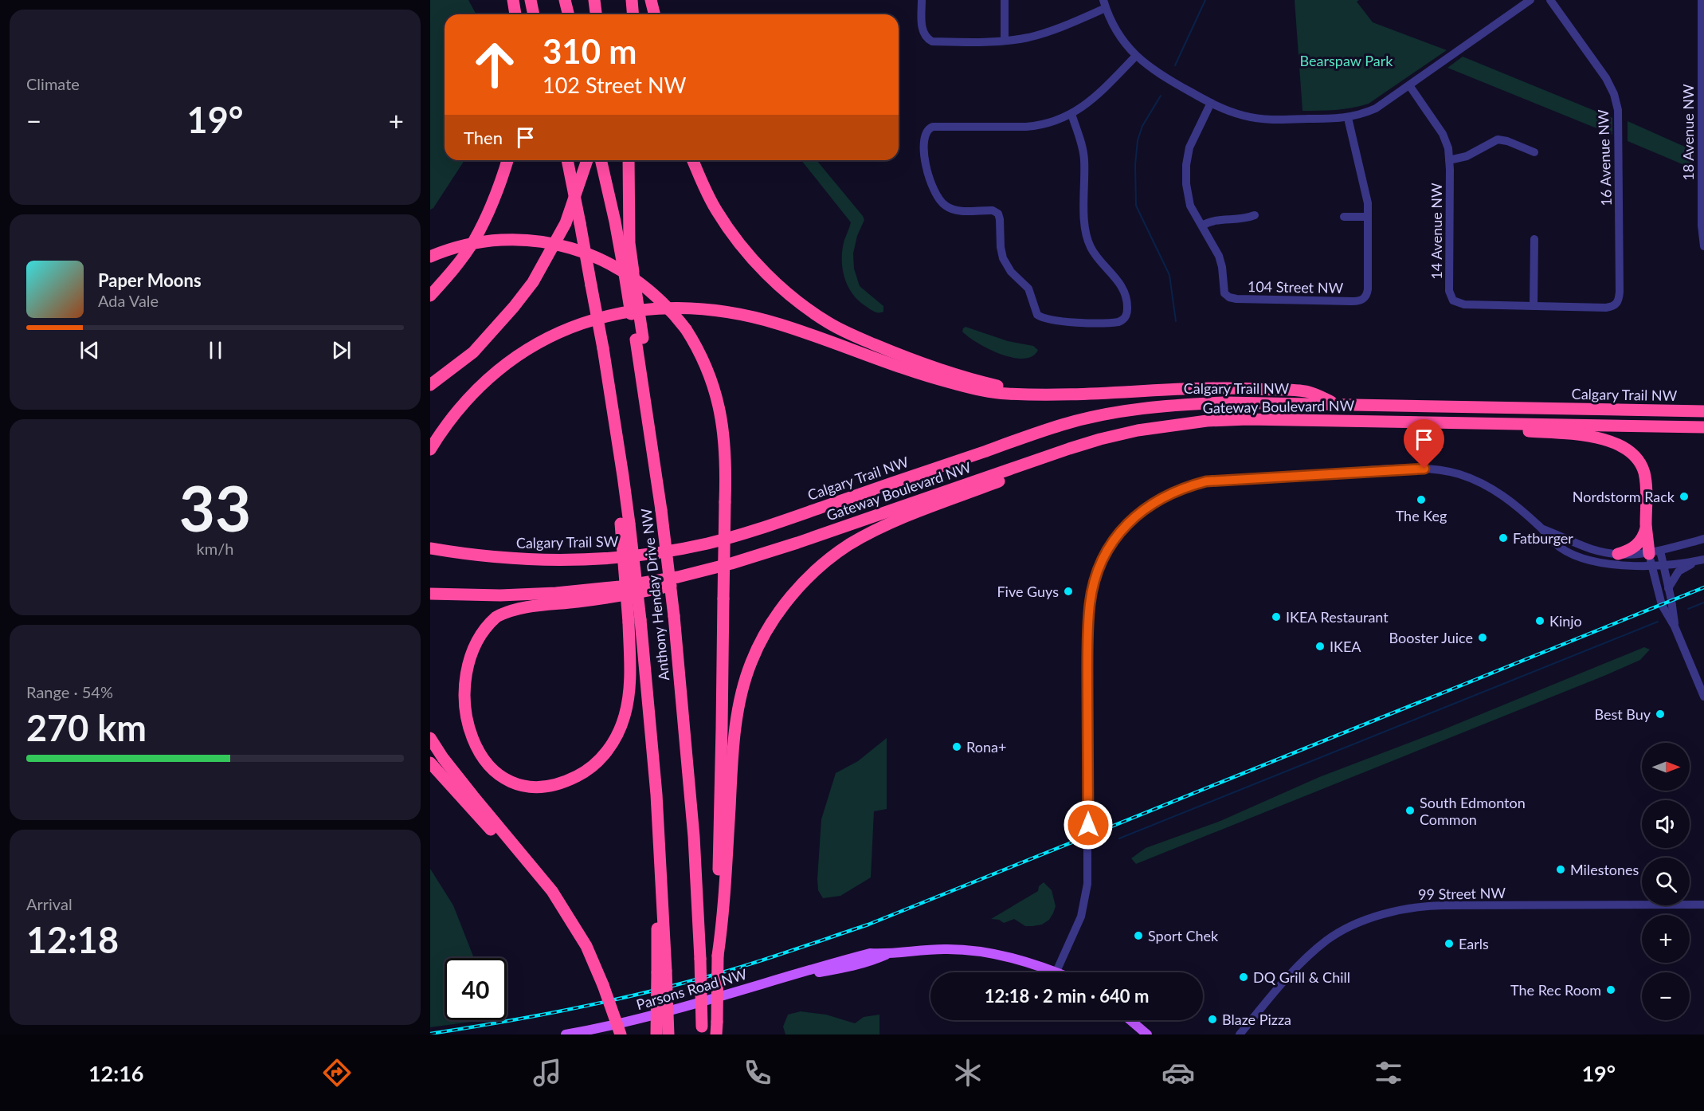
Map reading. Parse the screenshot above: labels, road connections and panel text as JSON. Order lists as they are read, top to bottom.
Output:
{
  "streets": {
    "highway": [
      "Calgary Trail NW",
      "Gateway Boulevard NW",
      "Calgary Trail SW",
      "Anthony Henday Drive NW"
    ],
    "main road": ["Parsons Road NW"],
    "street": [
      "18 Avenue NW",
      "16 Avenue NW",
      "14 Avenue NW",
      "104 Street NW",
      "99 Street NW"
    ]
  },
  "crossings": [
    ["16 Avenue NW", "14 Avenue NW"],
    ["Calgary Trail NW", "Calgary Trail SW"]
  ],
  "parks": ["Bearspaw Park"],
  "places": [
    "Nordstorm Rack",
    "The Keg",
    "Fatburger",
    "Five Guys",
    "IKEA Restaurant",
    "Kinjo",
    "Booster Juice",
    "IKEA",
    "Best Buy",
    "Rona+",
    "South Edmonton Common",
    "Milestones",
    "Sport Chek",
    "Earls",
    "DQ Grill & Chill",
    "The Rec Room",
    "Blaze Pizza"
  ],
  "north": "right",
  "page": {
    "tile": [
      "Climate",
      ["33", "km/h"],
      ["Range · 54%", "270 km"],
      ["Arrival", "12:18"]
    ],
    "turn": ["310 m", "102 Street NW"],
    "heat": ["−", "19°", "+"],
    "then": "Then",
    "song": ["Paper Moons", "Ada Vale"],
    "map_buttons": ["+", "−"],
    "limit": "40",
    "trip": "12:18 · 2 min · 640 m",
    "tabs": ["12:16", "19°"]
  }
}
